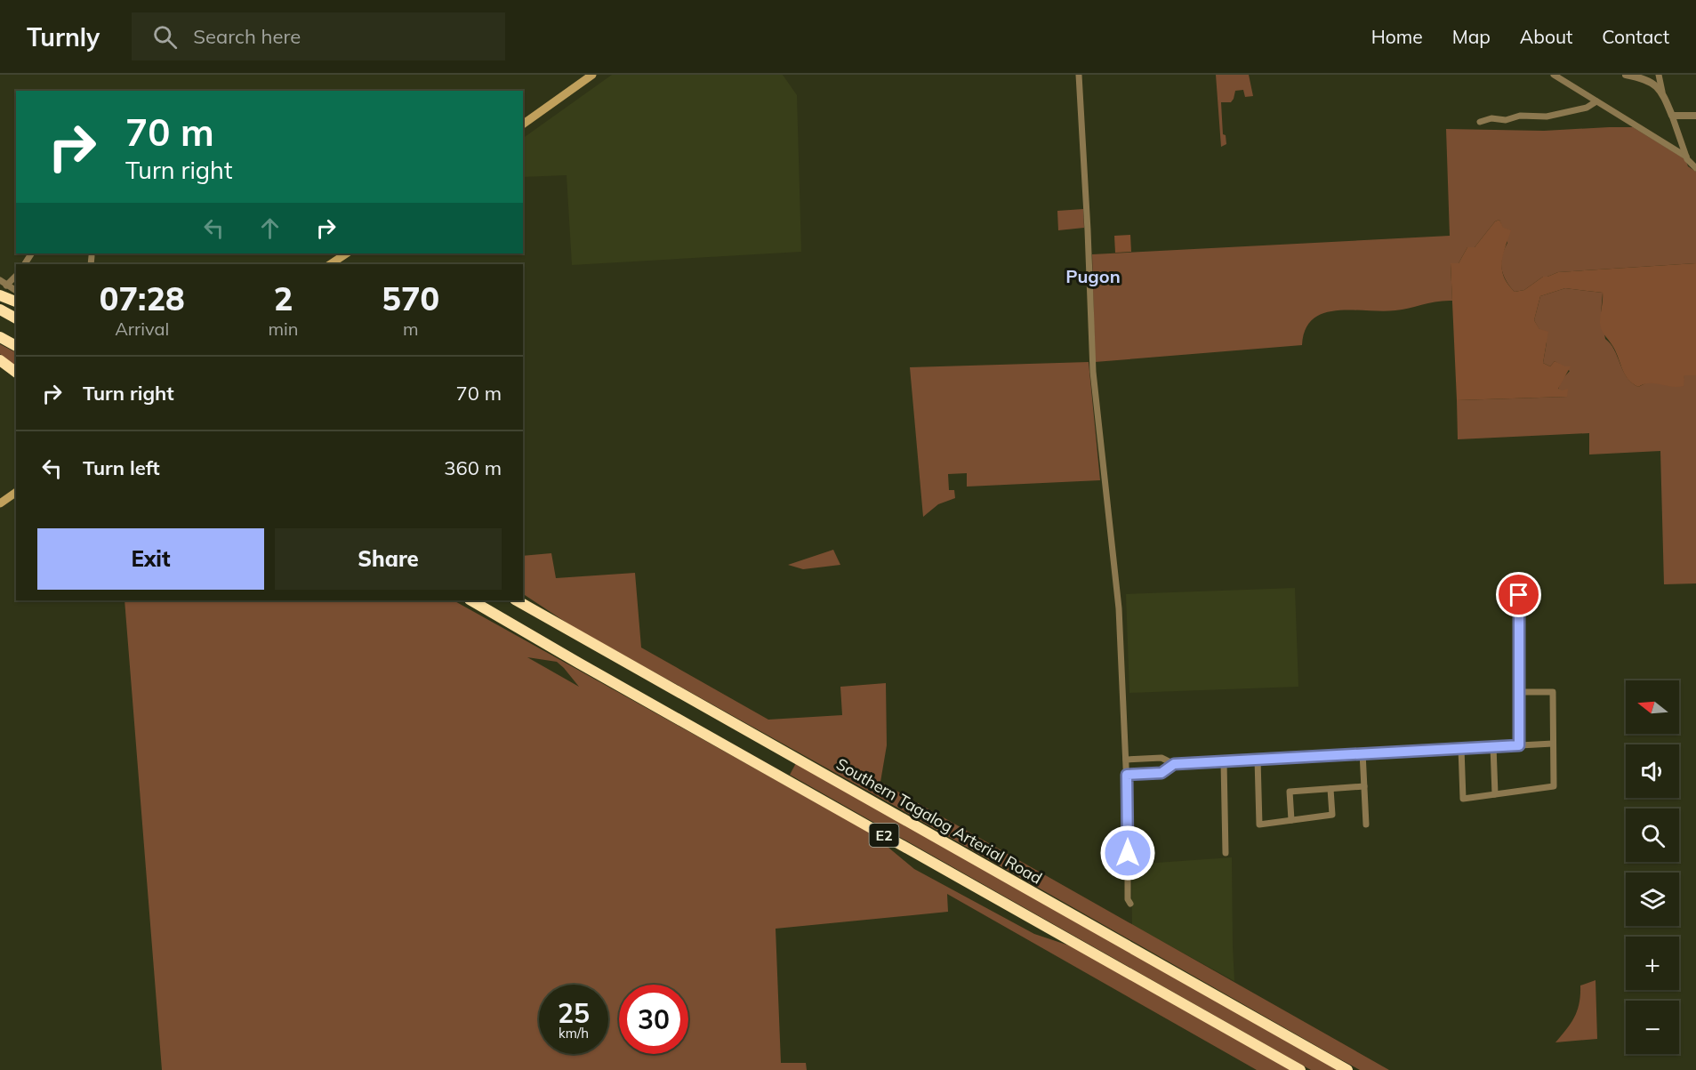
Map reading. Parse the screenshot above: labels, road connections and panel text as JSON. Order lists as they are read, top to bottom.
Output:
{
  "streets": {
    "highway": ["Southern Tagalog Arterial Road", "E2"]
  },
  "districts": ["Pugon"],
  "north": "left",
  "page": {
    "header": "Turnly",
    "search": "Search here",
    "nav": [
      "Home",
      "Map",
      "About",
      "Contact"
    ],
    "turn": ["70 m", "Turn right"],
    "eta": [
      "07:28",
      "Arrival",
      "2",
      "min",
      "570",
      "m"
    ],
    "list": [
      {
        "name": "Turn right",
        "value": "70 m"
      },
      {
        "name": "Turn left",
        "value": "360 m"
      }
    ],
    "buttons": ["Exit", "Share"],
    "map_buttons": ["+", "−"],
    "speed": "25 km/h",
    "limit": "30"
  }
}
